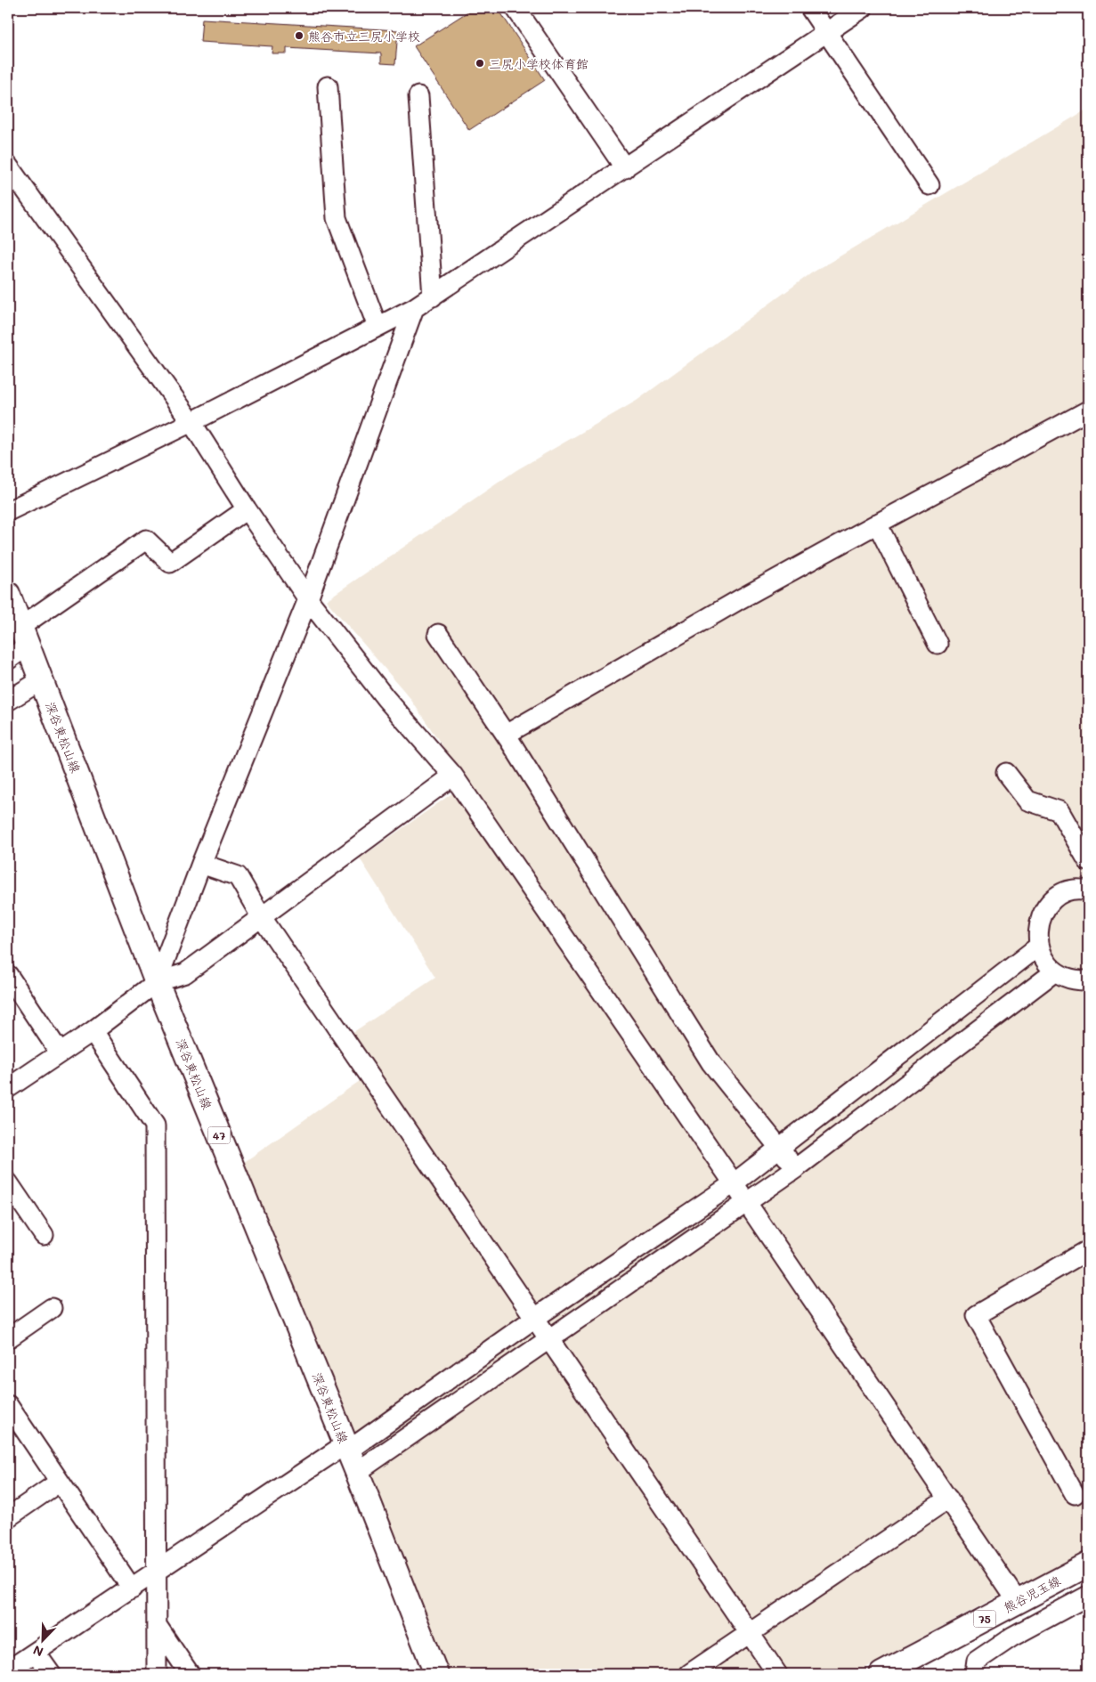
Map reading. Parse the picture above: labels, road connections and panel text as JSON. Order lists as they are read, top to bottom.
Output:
{
  "streets": {
    "main road": [
      "深谷東松山線",
      "47",
      "熊谷児玉線",
      "75"
    ]
  },
  "places": ["熊谷市立三尻小学校", "三尻小学校体育館"],
  "north": "bottom left"
}
